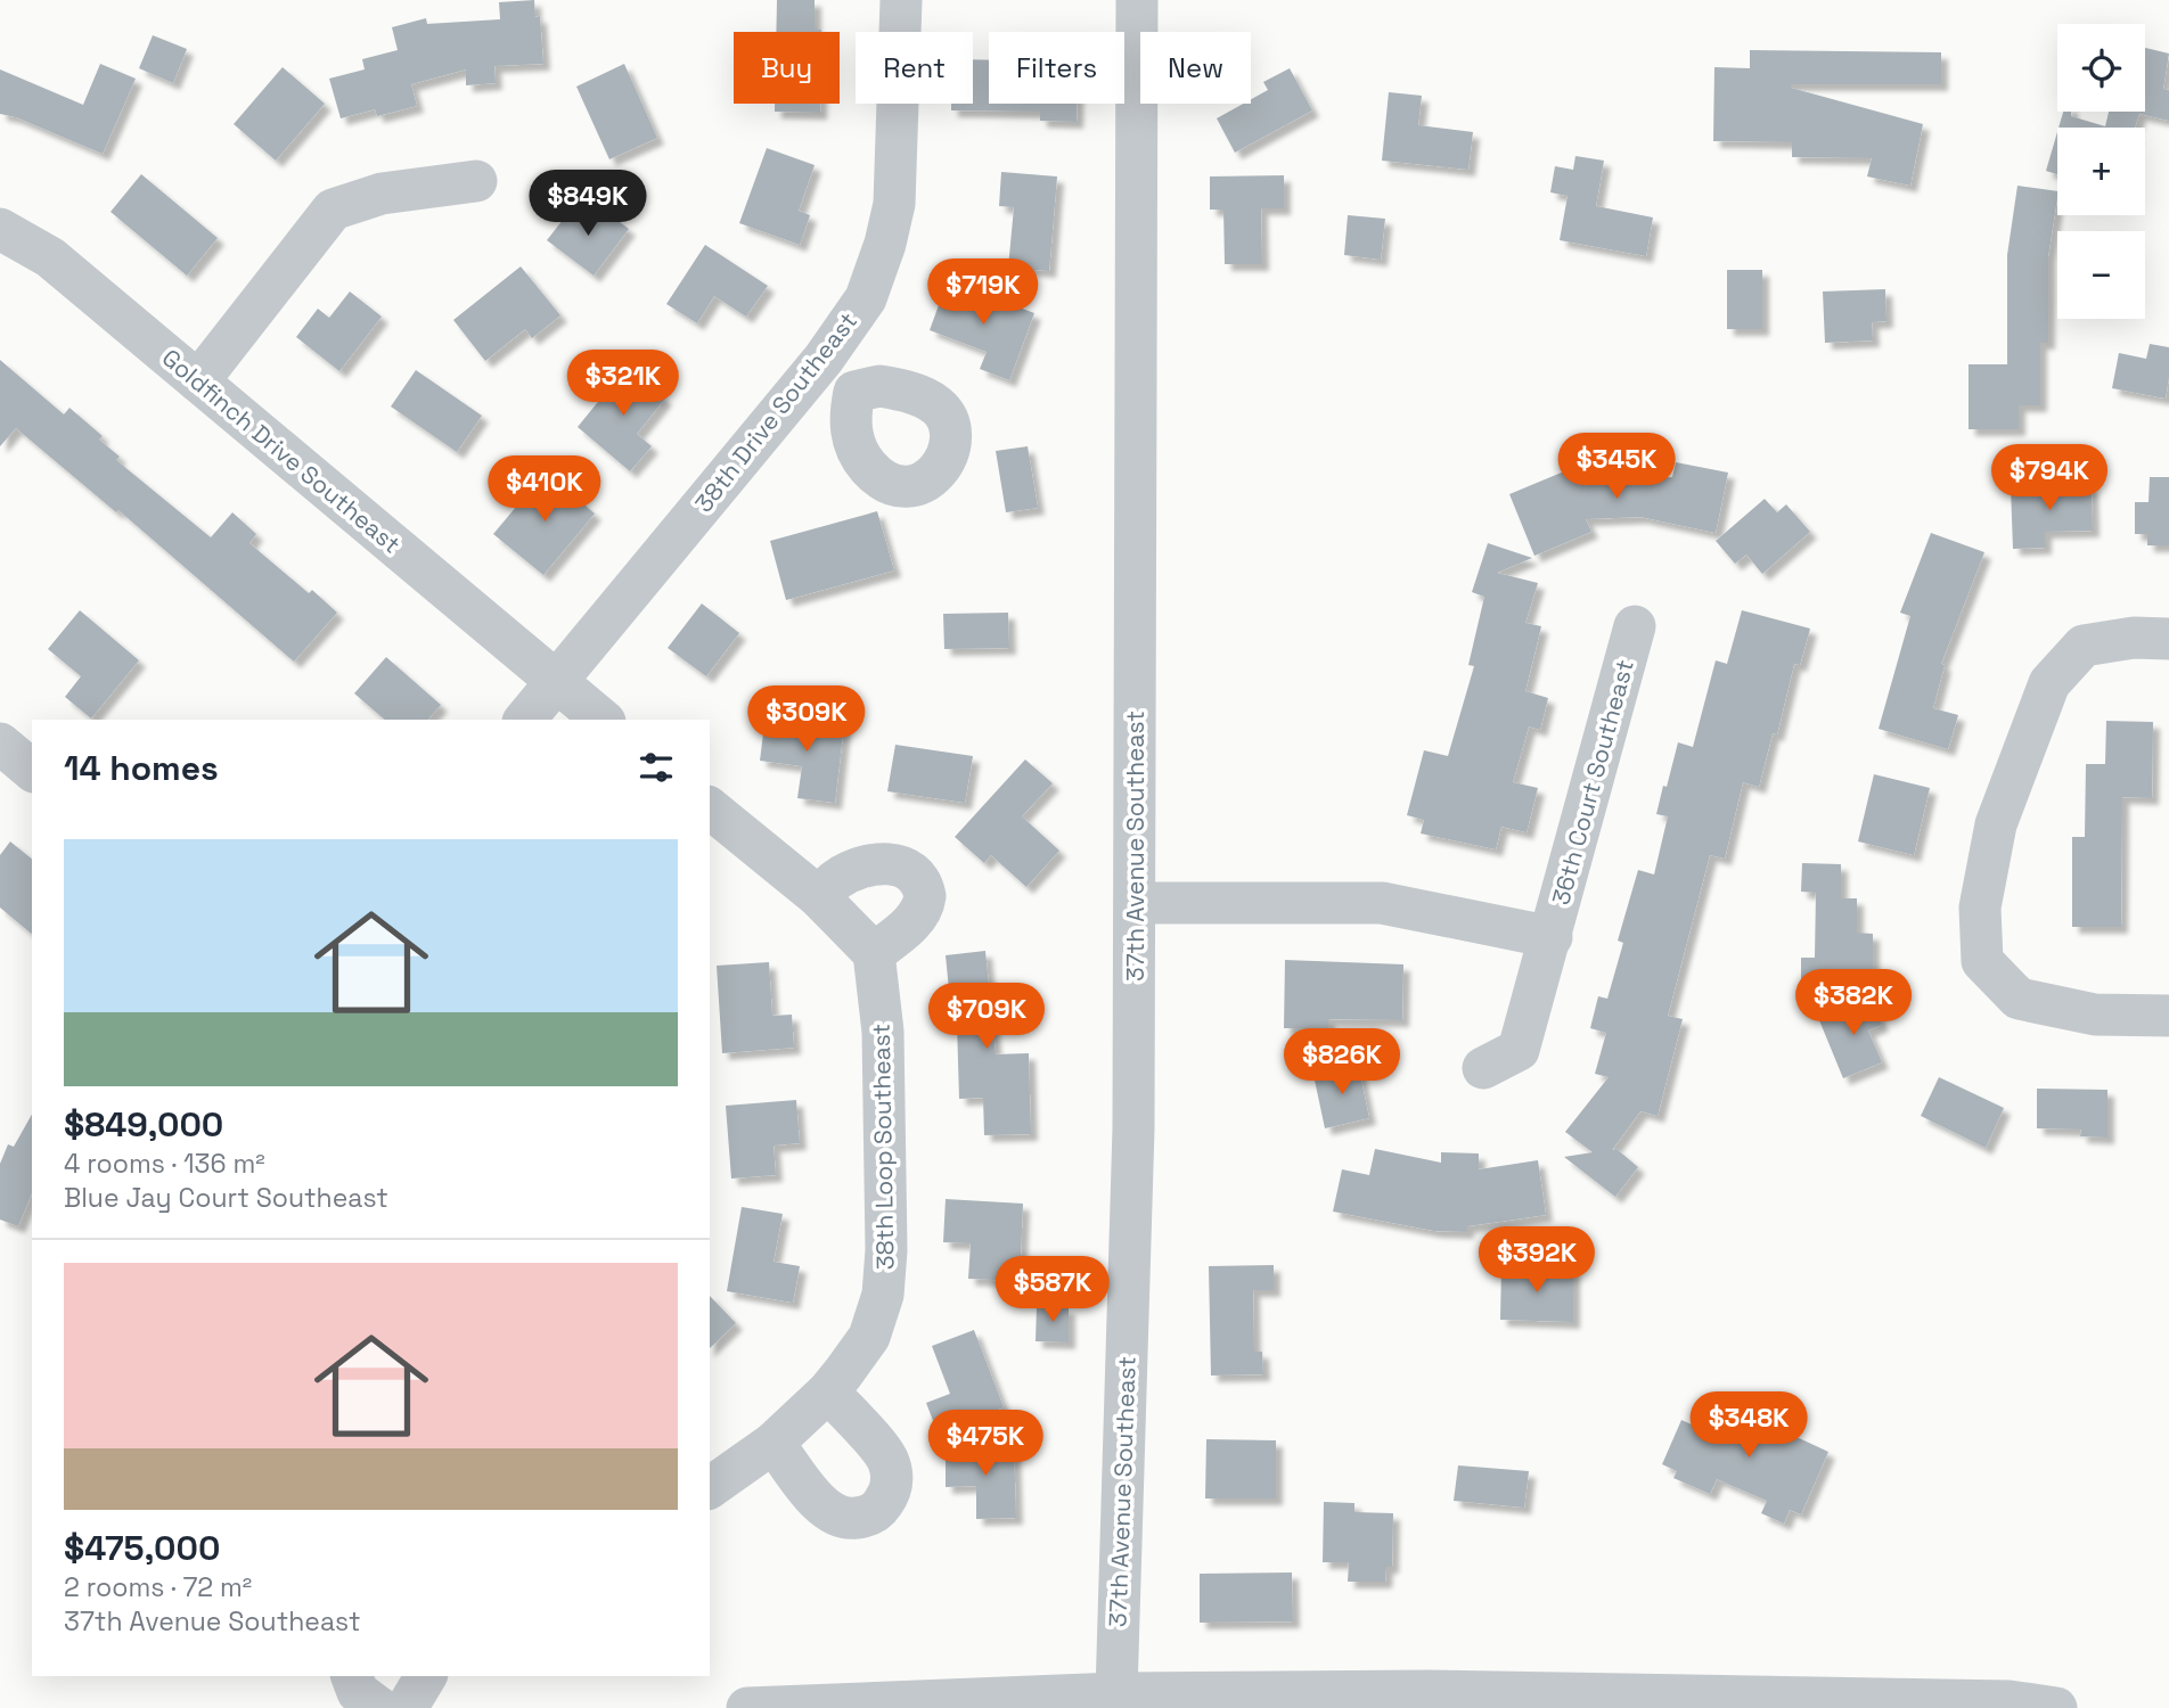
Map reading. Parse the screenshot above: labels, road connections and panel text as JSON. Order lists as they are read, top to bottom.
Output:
{
  "streets": {
    "street": [
      "38th Drive Southeast",
      "Goldfinch Drive Southeast",
      "36th Court Southeast",
      "37th Avenue Southeast",
      "38th Loop Southeast"
    ]
  },
  "crossings": [
    ["38th Drive Southeast", "Goldfinch Drive Southeast"]
  ],
  "page": {
    "map_buttons": ["+", "−"],
    "chip": [
      "Buy",
      "Rent",
      "Filters",
      "New"
    ],
    "price": [
      "$849K",
      "$719K",
      "$321K",
      "$345K",
      "$794K",
      "$410K",
      "$309K",
      "$382K",
      "$709K",
      "$826K",
      "$392K",
      "$587K",
      "$348K",
      "$475K"
    ],
    "heading": "14 homes",
    "list": [
      {
        "name": "$849,000",
        "note": "4 rooms · 136 m² · Blue Jay Court Southeast"
      },
      {
        "name": "$475,000",
        "note": "2 rooms · 72 m² · 37th Avenue Southeast"
      }
    ]
  }
}
